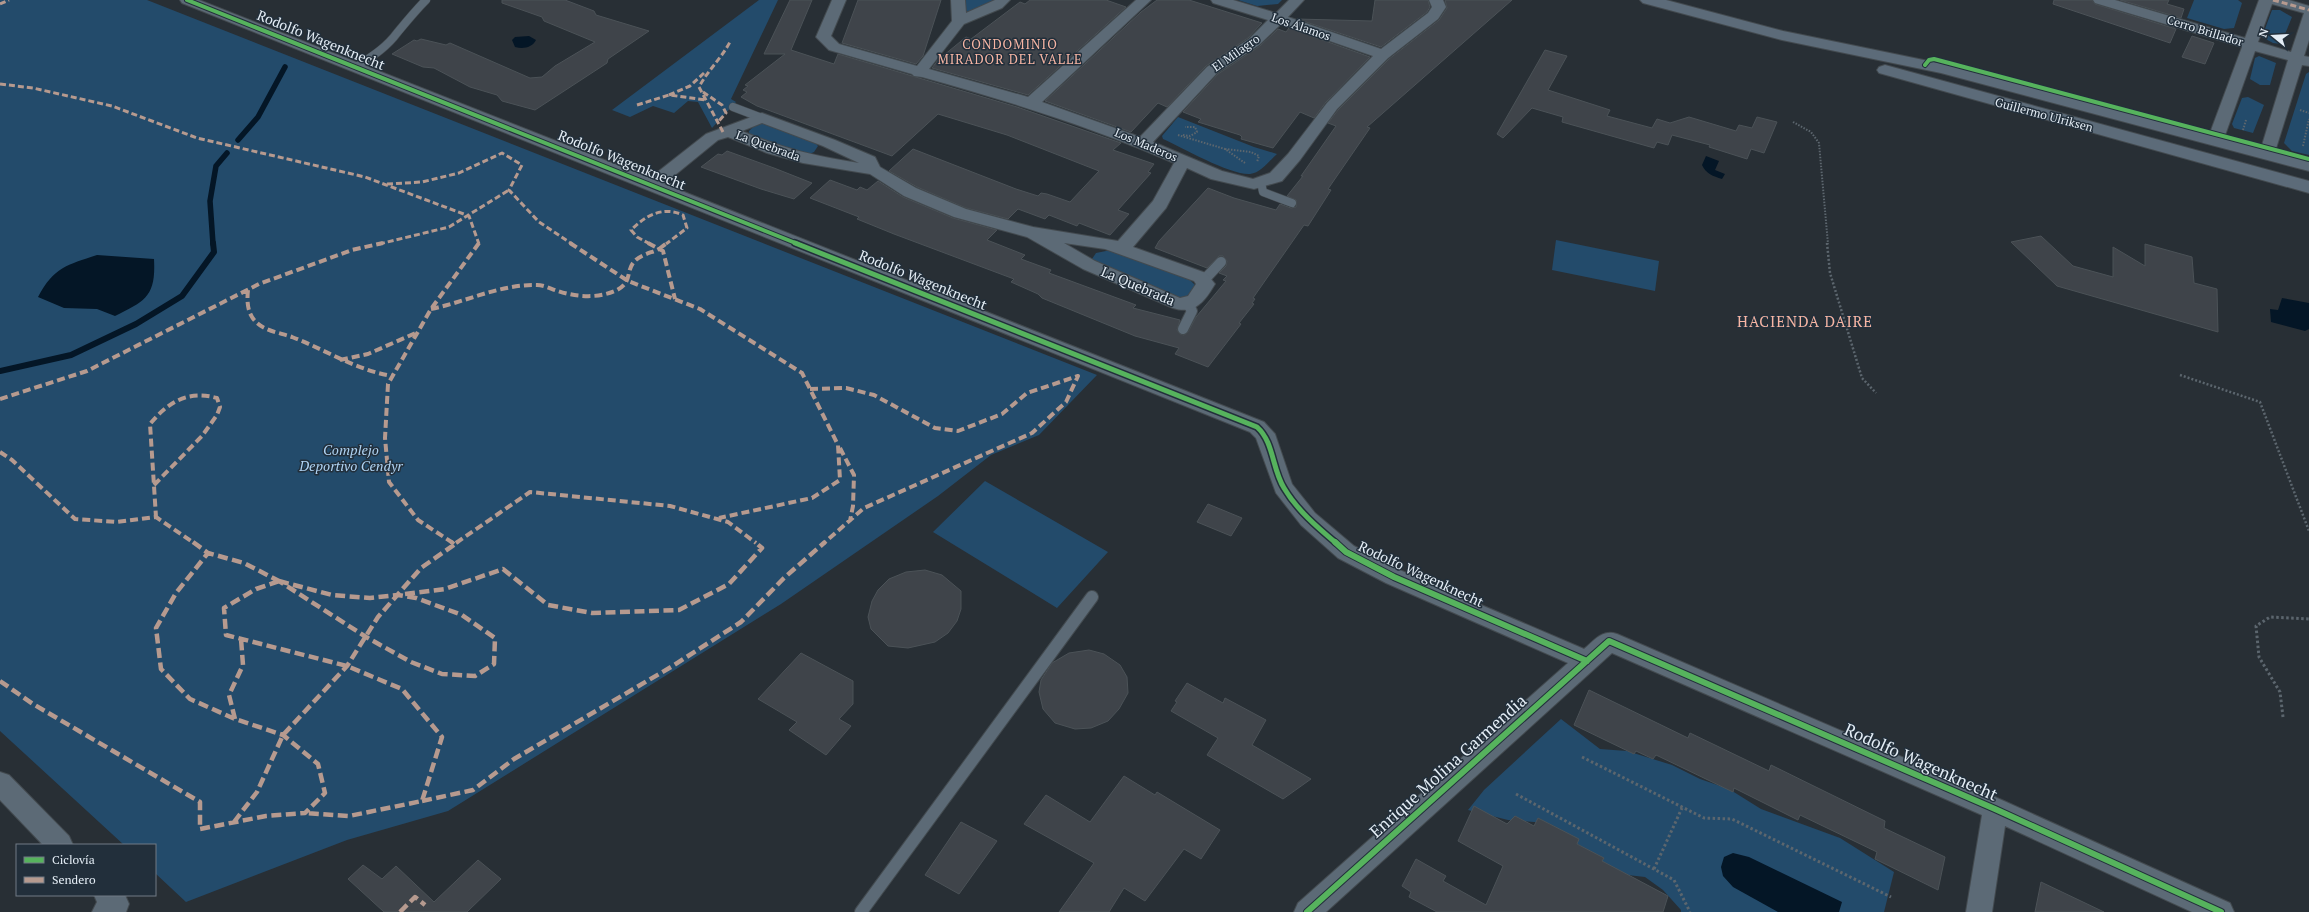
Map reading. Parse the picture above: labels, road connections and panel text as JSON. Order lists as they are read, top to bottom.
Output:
{
  "streets": {
    "main road": ["Guillermo Ulriksen"],
    "street": [
      "Los Álamos",
      "Cerro Brillador",
      "Rodolfo Wagenknecht",
      "El Milagro",
      "Los Maderos",
      "La Quebrada",
      "Enrique Molina Garmendia"
    ]
  },
  "crossings": [
    ["Los Álamos", "El Milagro"],
    ["Los Álamos", "Los Maderos"],
    ["Rodolfo Wagenknecht", "La Quebrada"],
    ["Rodolfo Wagenknecht", "Enrique Molina Garmendia"],
    ["El Milagro", "Los Maderos"],
    ["Los Maderos", "La Quebrada"]
  ],
  "districts": ["CONDOMINIO MIRADOR DEL VALLE", "HACIENDA DAIRE"],
  "parks": ["Complejo Deportivo Cendyr"],
  "legend": ["Ciclovía", "Sendero"],
  "north": "left"
}
